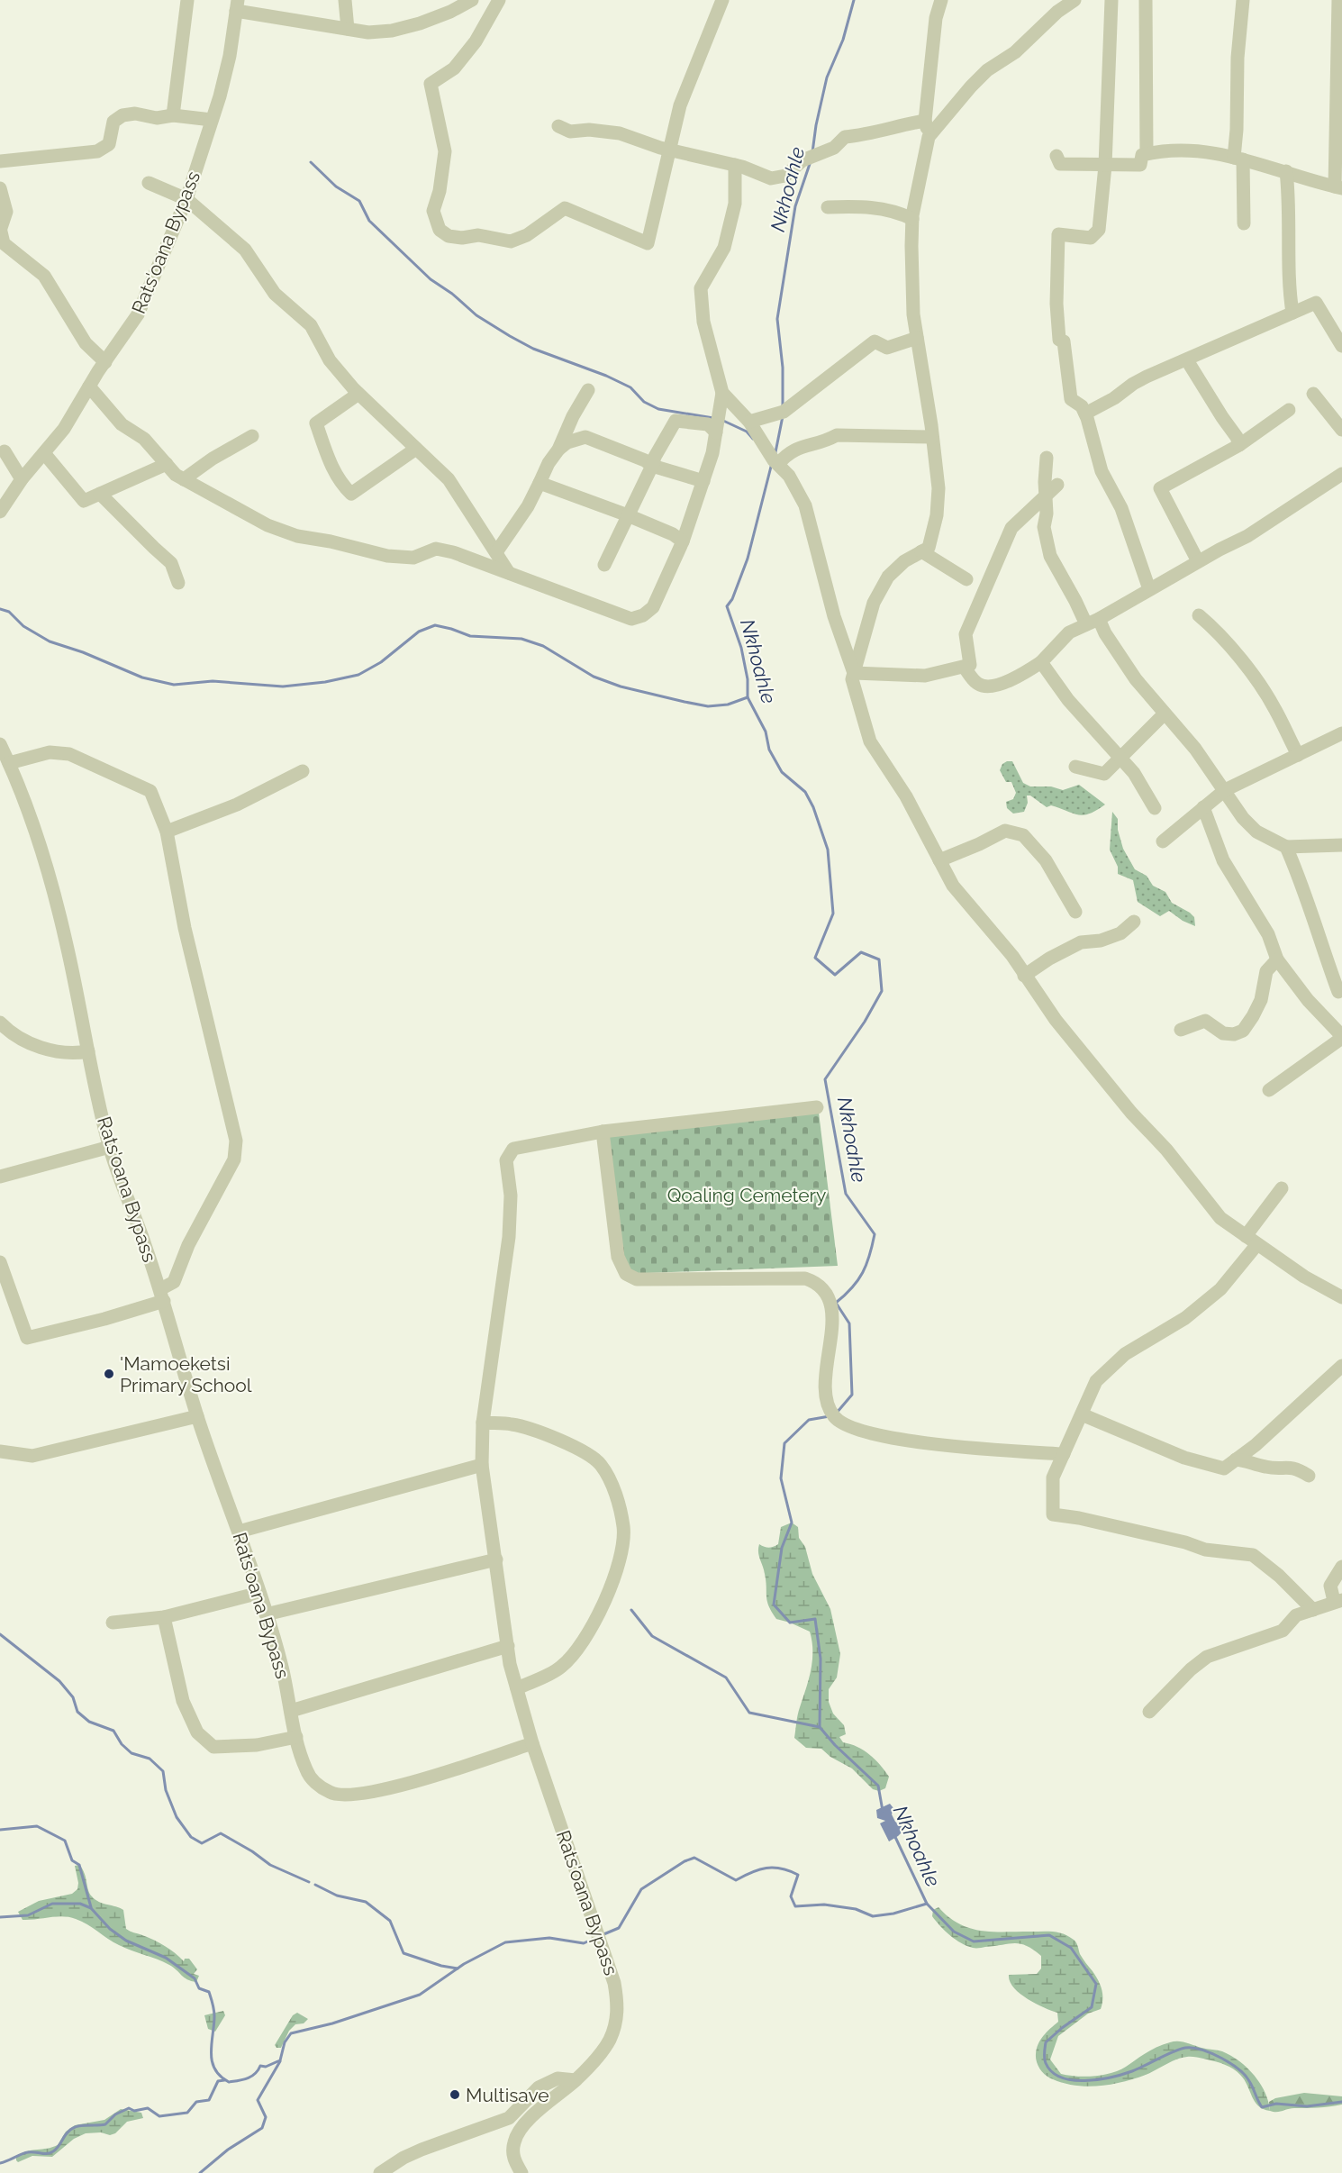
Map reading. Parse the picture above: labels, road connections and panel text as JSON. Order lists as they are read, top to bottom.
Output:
{
  "streets": {
    "street": ["Rats'oana Bypass"]
  },
  "water": ["Nkhoahle"],
  "parks": ["Qoaling Cemetery"],
  "places": ["'Mamoeketsi Primary School", "Multisave"]
}
